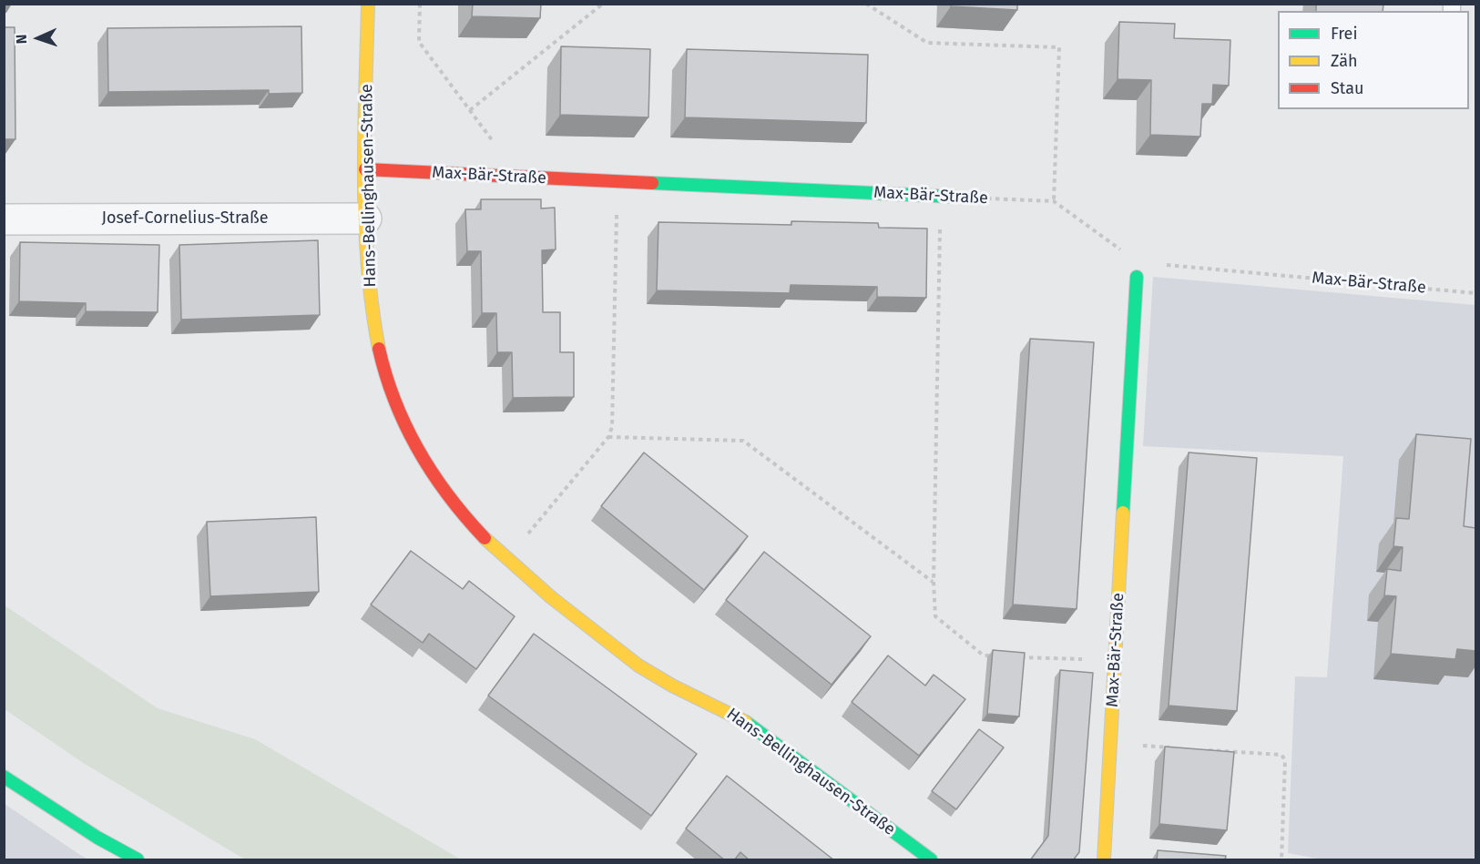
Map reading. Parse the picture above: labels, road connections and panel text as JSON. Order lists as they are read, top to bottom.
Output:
{
  "streets": {
    "street": ["Max-Bär-Straße", "Hans-Bellinghausen-Straße", "Josef-Cornelius-Straße"]
  },
  "crossings": [
    ["Max-Bär-Straße", "Hans-Bellinghausen-Straße"],
    ["Hans-Bellinghausen-Straße", "Josef-Cornelius-Straße"]
  ],
  "legend": ["Frei", "Zäh", "Stau"],
  "north": "left"
}
